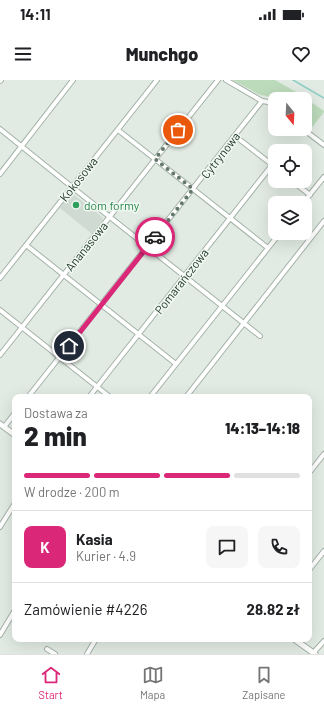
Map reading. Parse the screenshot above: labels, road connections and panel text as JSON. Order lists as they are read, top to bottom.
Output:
{
  "streets": {
    "street": [
      "Cytrynowa",
      "Kokosowa",
      "Ananasowa",
      "Pomarańczowa"
    ]
  },
  "places": ["dom formy"],
  "north": "bottom",
  "page": {
    "status": "14:11",
    "header": "Munchgo",
    "heading": ["2 min", "Dostawa za", "14:13–14:18"],
    "panel": [
      "Kasia",
      "Kurier · 4.9",
      "Zamówienie #4226",
      "28.82 zł"
    ],
    "bar": "W drodze · 200 m",
    "round": "K",
    "tabs": ["Start", "Mapa", "Zapisane"]
  }
}
